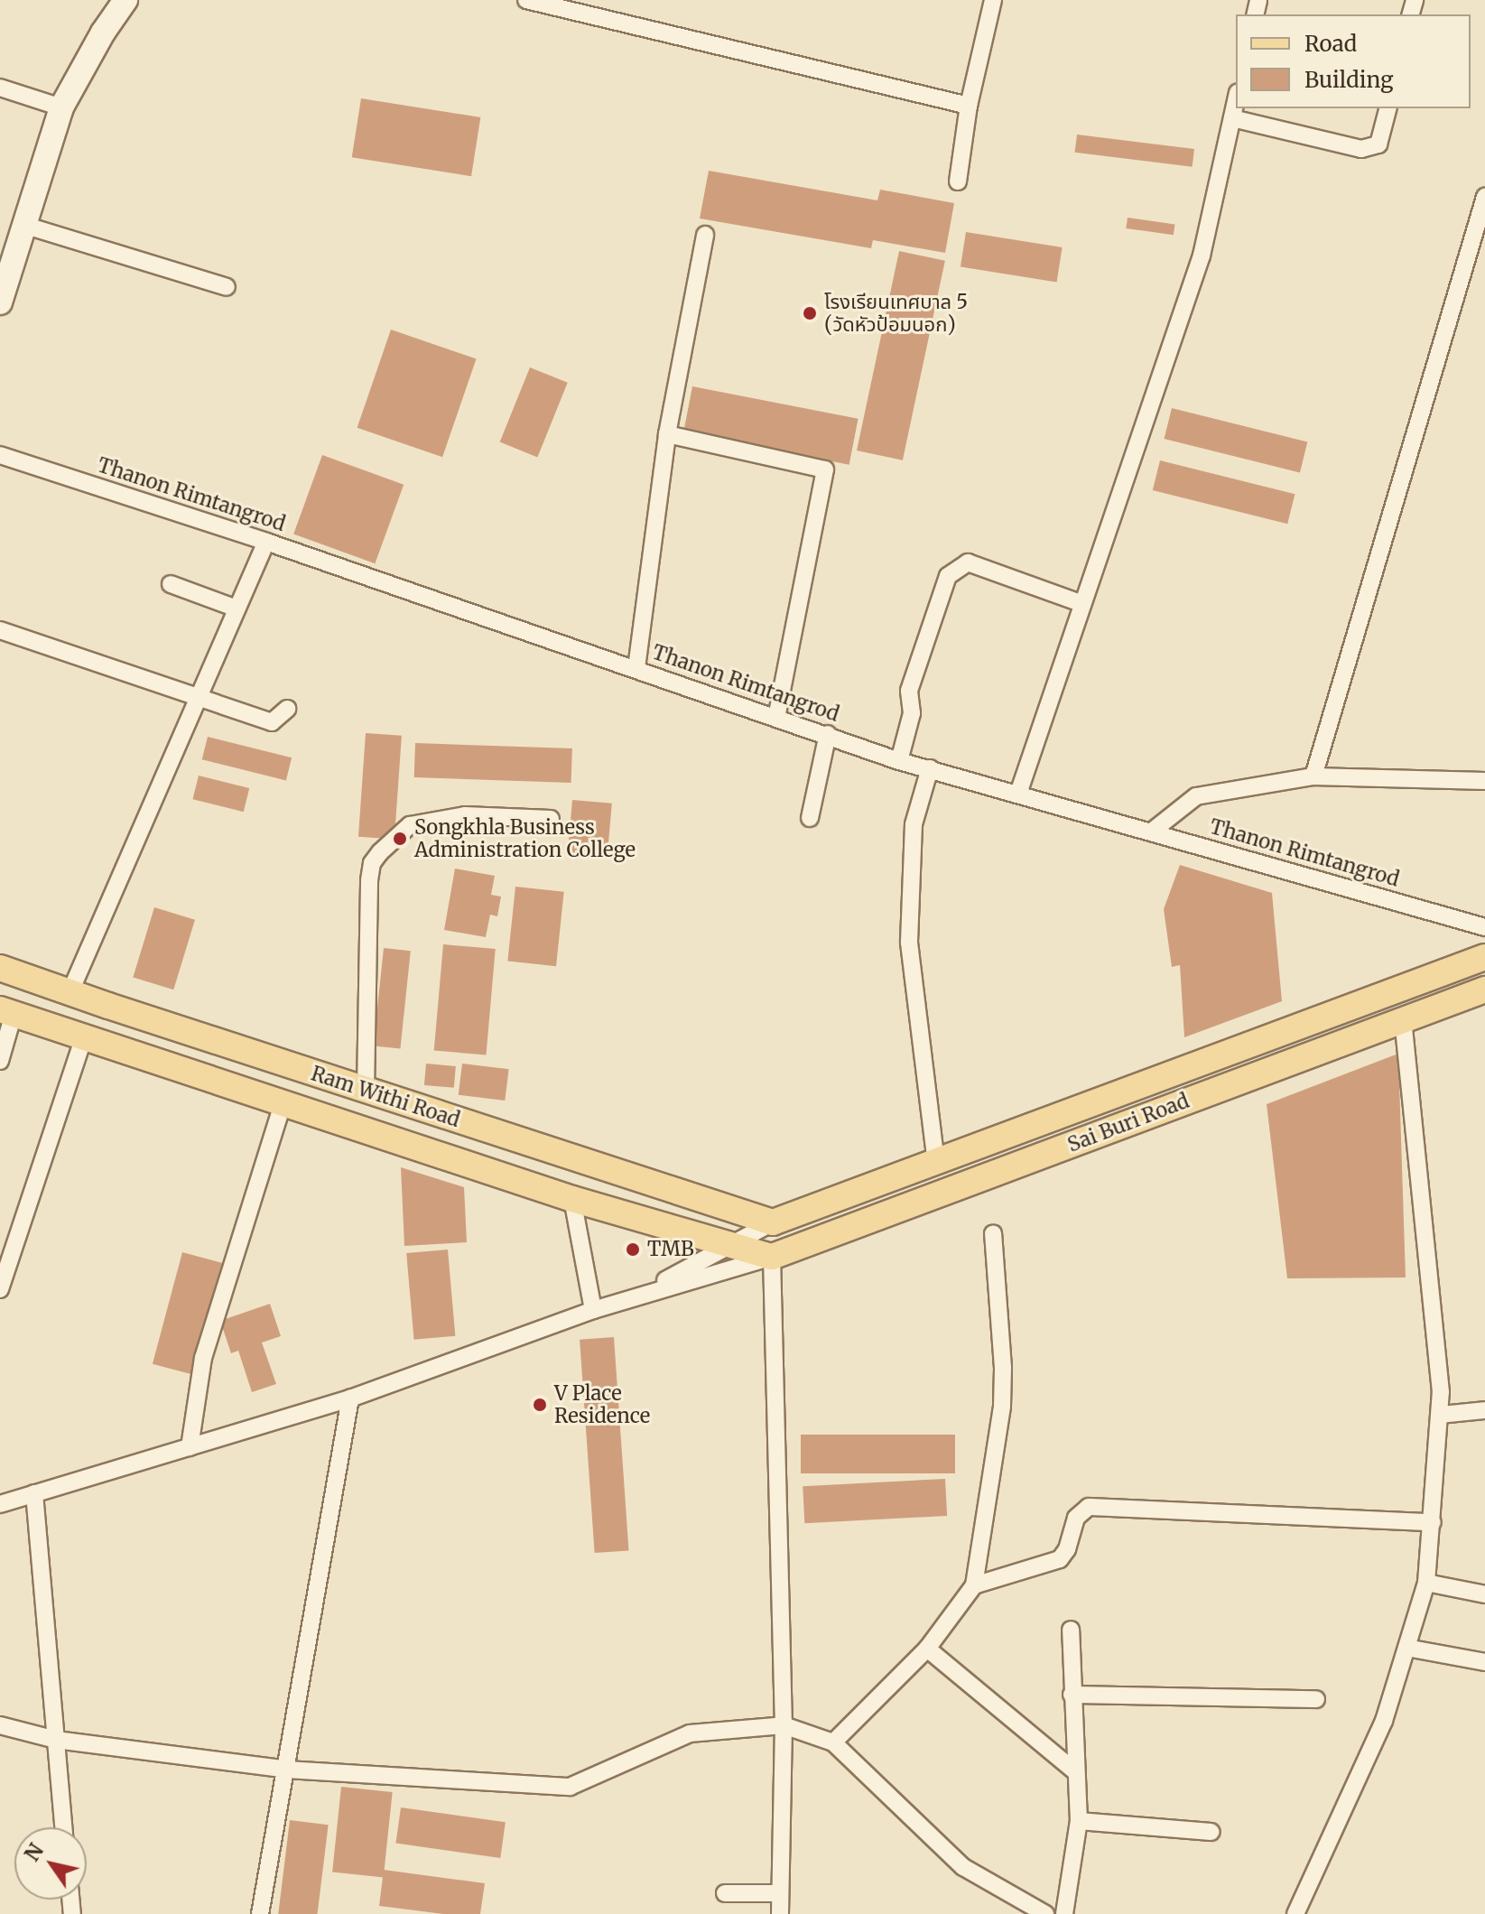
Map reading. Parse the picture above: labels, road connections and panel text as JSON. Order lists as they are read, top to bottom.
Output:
{
  "streets": {
    "main road": ["Ram Withi Road", "Sai Buri Road"],
    "street": ["Thanon Rimtangrod"]
  },
  "crossings": [
    ["Ram Withi Road", "Sai Buri Road"]
  ],
  "places": [
    "โรงเรียนเทศบาล 5 (วัดหัวป้อมนอก)",
    "Songkhla Business Administration College",
    "TMB",
    "V Place Residence"
  ],
  "legend": ["Road", "Building"],
  "north": "top left"
}
